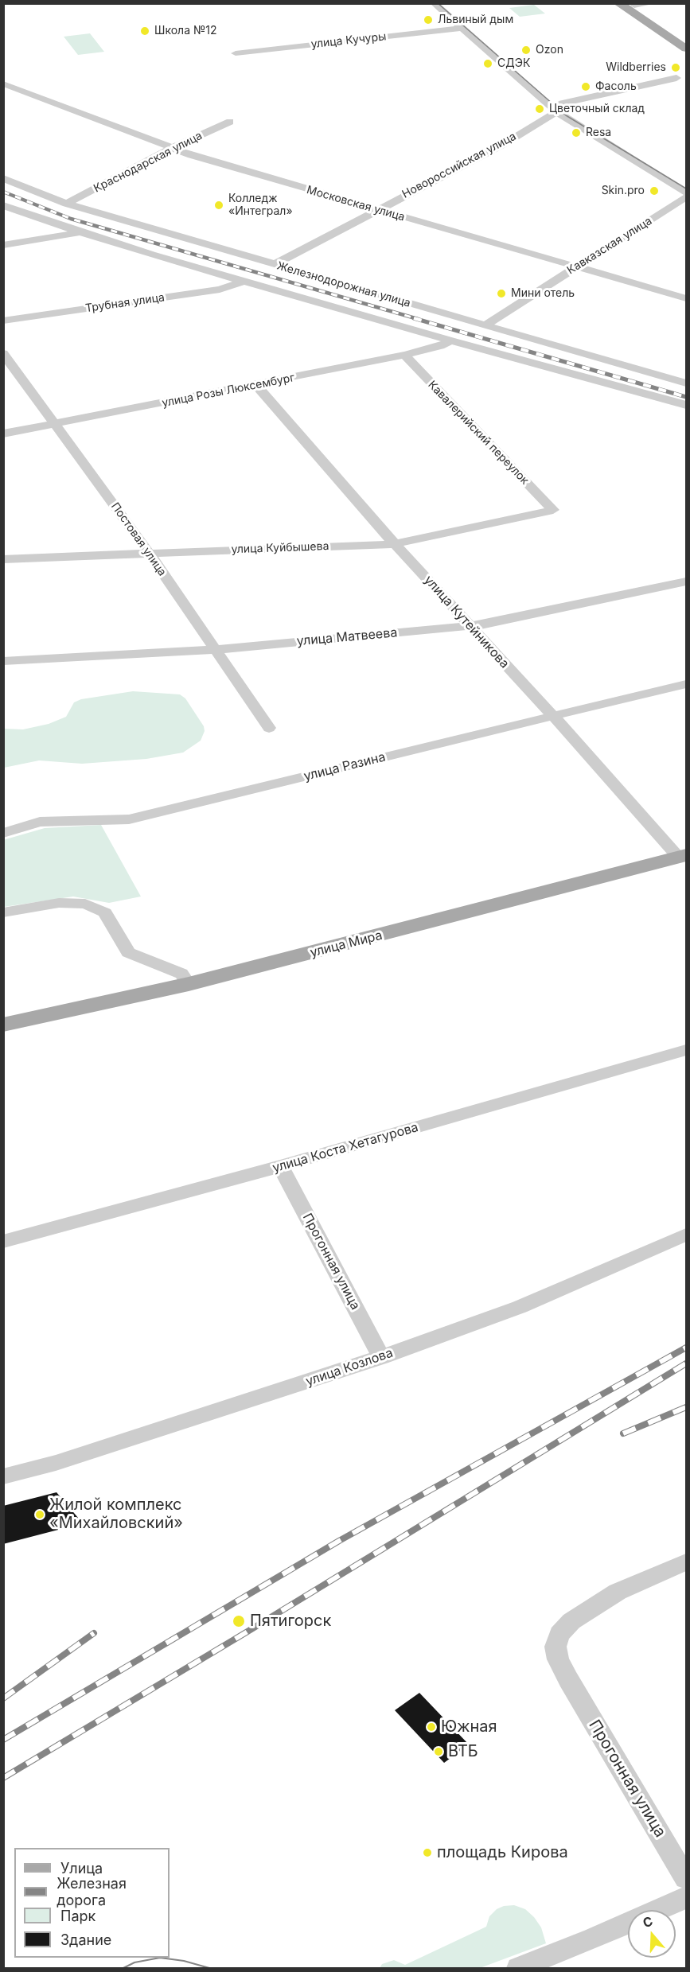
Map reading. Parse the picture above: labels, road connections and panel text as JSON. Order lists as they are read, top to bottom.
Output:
{
  "streets": {
    "main road": ["улица Мира"],
    "street": [
      "улица Кучуры",
      "Краснодарская улица",
      "Новороссийская улица",
      "Московская улица",
      "Кавказская улица",
      "Железнодорожная улица",
      "Трубная улица",
      "улица Розы Люксембург",
      "Кавалерийский переулок",
      "Постовая улица",
      "улица Куйбышева",
      "улица Кутейникова",
      "улица Матвеева",
      "улица Разина",
      "улица Коста Хетагурова",
      "Прогонная улица",
      "улица Козлова"
    ]
  },
  "crossings": [
    ["Краснодарская улица", "Московская улица"],
    ["Краснодарская улица", "Железнодорожная улица"],
    ["Новороссийская улица", "Московская улица"],
    ["Новороссийская улица", "Железнодорожная улица"],
    ["Московская улица", "Кавказская улица"],
    ["Кавказская улица", "Железнодорожная улица"],
    ["Железнодорожная улица", "Трубная улица"],
    ["Железнодорожная улица", "улица Розы Люксембург"],
    ["улица Розы Люксембург", "Кавалерийский переулок"],
    ["улица Розы Люксембург", "Постовая улица"],
    ["улица Розы Люксембург", "улица Кутейникова"],
    ["Кавалерийский переулок", "улица Куйбышева"],
    ["Постовая улица", "улица Куйбышева"],
    ["Постовая улица", "улица Матвеева"],
    ["улица Куйбышева", "улица Кутейникова"],
    ["улица Кутейникова", "улица Матвеева"],
    ["улица Кутейникова", "улица Разина"],
    ["улица Кутейникова", "улица Мира"],
    ["улица Коста Хетагурова", "Прогонная улица"],
    ["Прогонная улица", "улица Козлова"]
  ],
  "places": [
    "Львиный дым",
    "Школа №12",
    "Ozon",
    "СДЭК",
    "Wildberries",
    "Фасоль",
    "Цветочный склад",
    "Resa",
    "Skin.pro",
    "Колледж «Интеграл»",
    "Мини отель",
    "Жилой комплекс «Михайловский»",
    "Пятигорск",
    "Южная",
    "ВТБ",
    "площадь Кирова"
  ],
  "legend": [
    "Улица",
    "Железная дорога",
    "Парк",
    "Здание"
  ],
  "north": "top"
}
